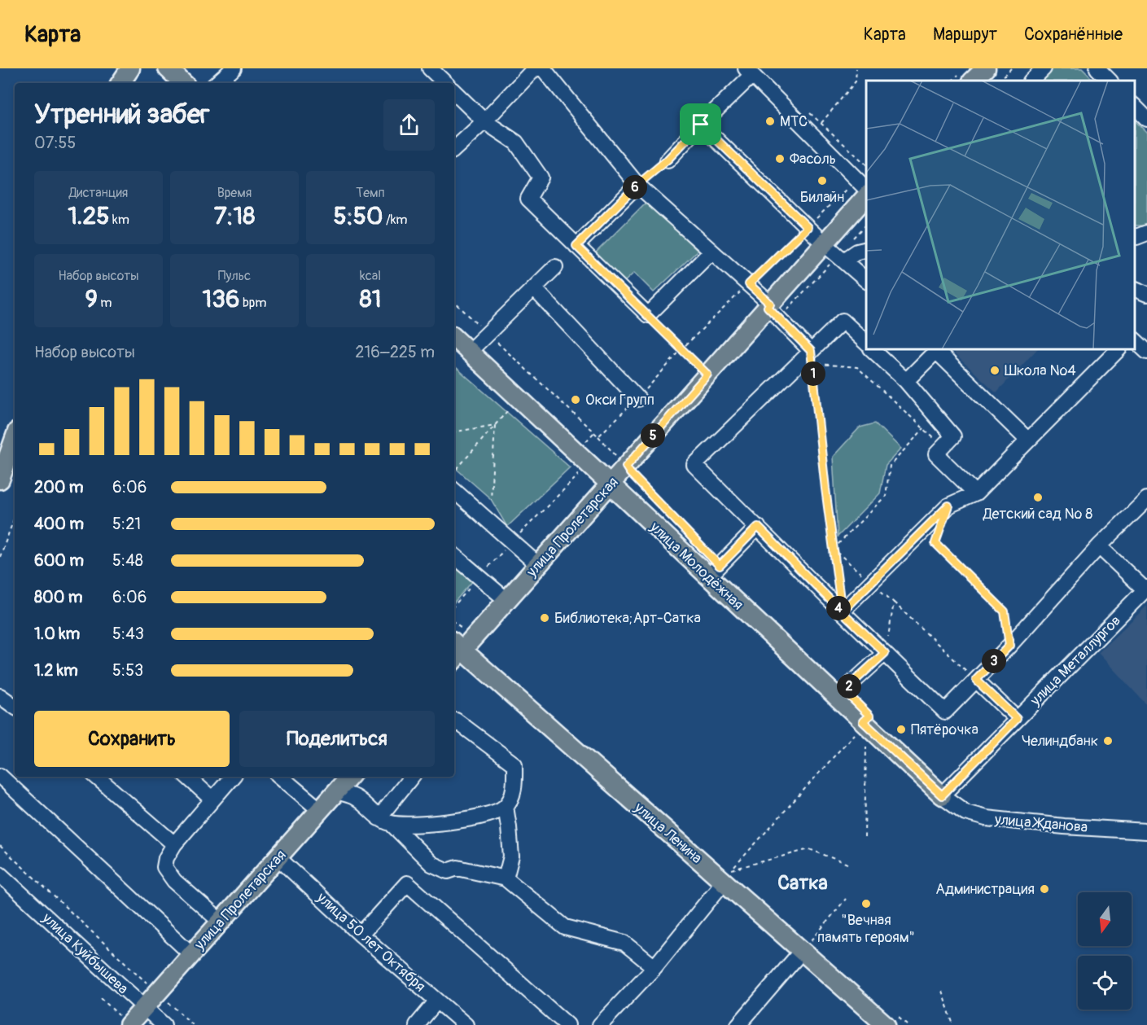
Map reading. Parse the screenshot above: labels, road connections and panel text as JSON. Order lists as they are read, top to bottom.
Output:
{
  "streets": {
    "main road": ["улица Пролетарская", "улица Молодёжная", "улица Ленина"],
    "street": [
      "улица Металлургов",
      "улица Жданова",
      "улица 50 лет Октября",
      "улица Куйбышева"
    ]
  },
  "crossings": [
    ["улица Пролетарская", "улица Молодёжная"],
    ["улица Пролетарская", "улица Ленина"],
    ["улица Пролетарская", "улица 50 лет Октября"],
    ["улица Пролетарская", "улица Куйбышева"],
    ["улица Молодёжная", "улица Металлургов"],
    ["улица Молодёжная", "улица Жданова"],
    ["улица Металлургов", "улица Жданова"]
  ],
  "districts": ["Сатка"],
  "places": [
    "МТС",
    "Фасоль",
    "Билайн",
    "Школа №4",
    "Окси Групп",
    "Детский сад № 8",
    "Библиотека;Арт-Сатка",
    "Пятёрочка",
    "Челиндбанк",
    "Администрация",
    "\"Вечная память героям\""
  ],
  "north": "bottom",
  "page": {
    "header": "Карта",
    "nav": ["Карта", "Маршрут", "Сохранённые"],
    "heading": ["Утренний забег", "07:55"],
    "stats": [
      ["Дистанция", "1.25 km"],
      ["Время", "7:18"],
      ["Темп", "5:50 /km"],
      ["Набор высоты", "9 m"],
      ["Пульс", "136 bpm"],
      ["kcal", "81"]
    ],
    "pins": [
      "6",
      "1",
      "5",
      "4",
      "3",
      "2"
    ],
    "chart": ["Набор высоты", "216–225 m"],
    "list": [
      {
        "name": "200 m",
        "note": "6:06"
      },
      {
        "name": "400 m",
        "note": "5:21"
      },
      {
        "name": "600 m",
        "note": "5:48"
      },
      {
        "name": "800 m",
        "note": "6:06"
      },
      {
        "name": "1.0 km",
        "note": "5:43"
      },
      {
        "name": "1.2 km",
        "note": "5:53"
      }
    ],
    "buttons": ["Сохранить", "Поделиться"]
  }
}
